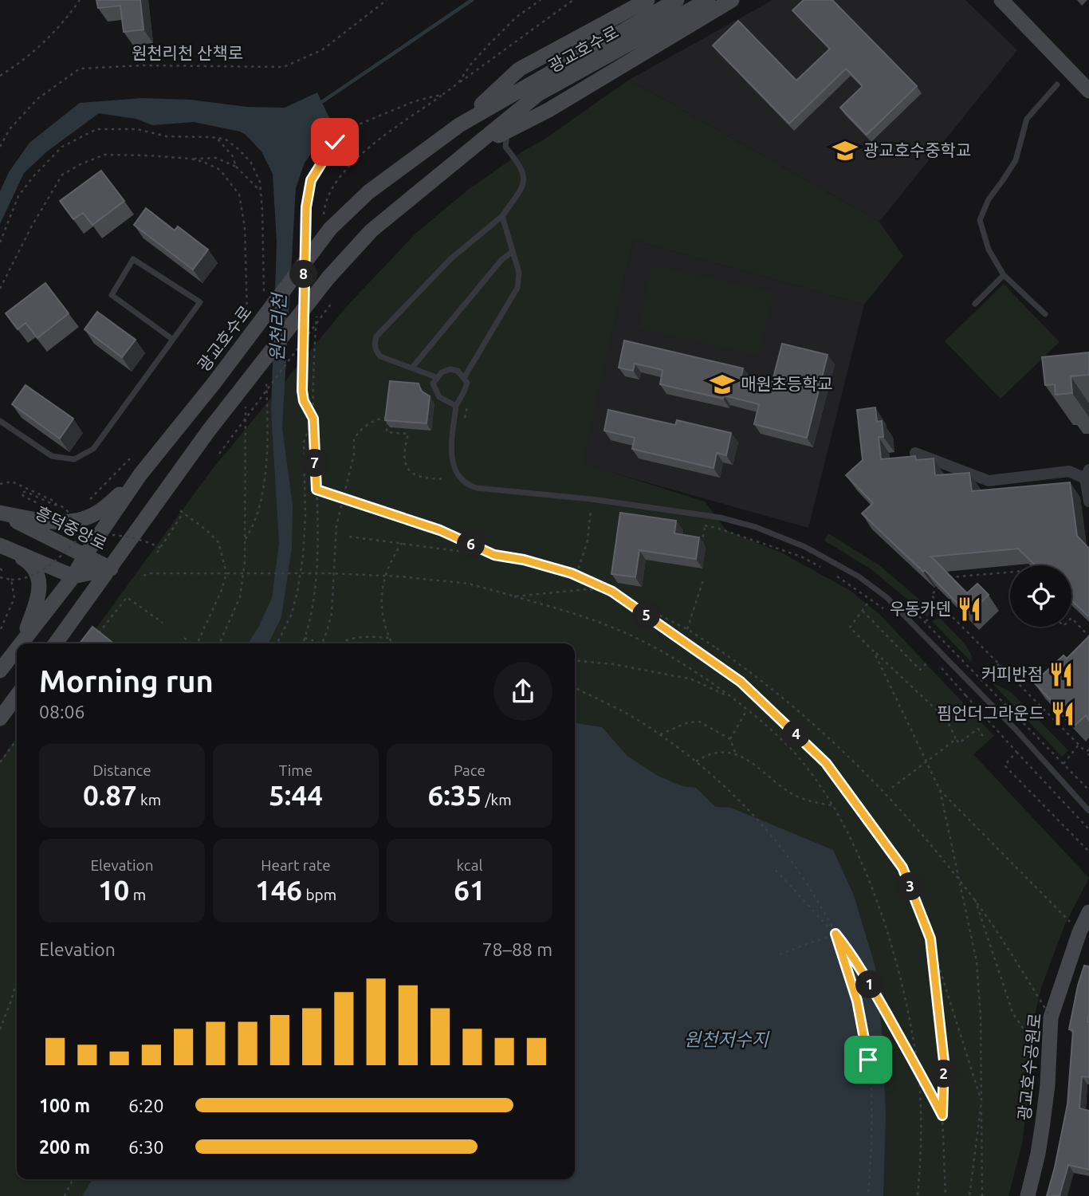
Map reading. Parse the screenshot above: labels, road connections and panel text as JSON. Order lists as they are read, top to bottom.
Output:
{
  "streets": {
    "main road": ["광교호수로", "흥덕중앙로", "광교호수공원로"],
    "path": ["원천리천 산책로"]
  },
  "crossings": [
    ["광교호수로", "흥덕중앙로"]
  ],
  "water": ["원천리천", "원천저수지"],
  "places": {
    "school or university": ["광교호수중학교", "매원초등학교"],
    "restaurant": ["우동카덴", "커피반점", "핌언더그라운드"]
  },
  "page": {
    "pins": [
      "8",
      "7",
      "6",
      "5",
      "4",
      "3",
      "1",
      "2"
    ],
    "heading": ["Morning run", "08:06"],
    "stats": [
      ["Distance", "0.87 km"],
      ["Time", "5:44"],
      ["Pace", "6:35 /km"],
      ["Elevation", "10 m"],
      ["Heart rate", "146 bpm"],
      ["kcal", "61"]
    ],
    "chart": ["Elevation", "78–88 m"],
    "list": [
      {
        "name": "100 m",
        "note": "6:20"
      },
      {
        "name": "200 m",
        "note": "6:30"
      }
    ]
  }
}
